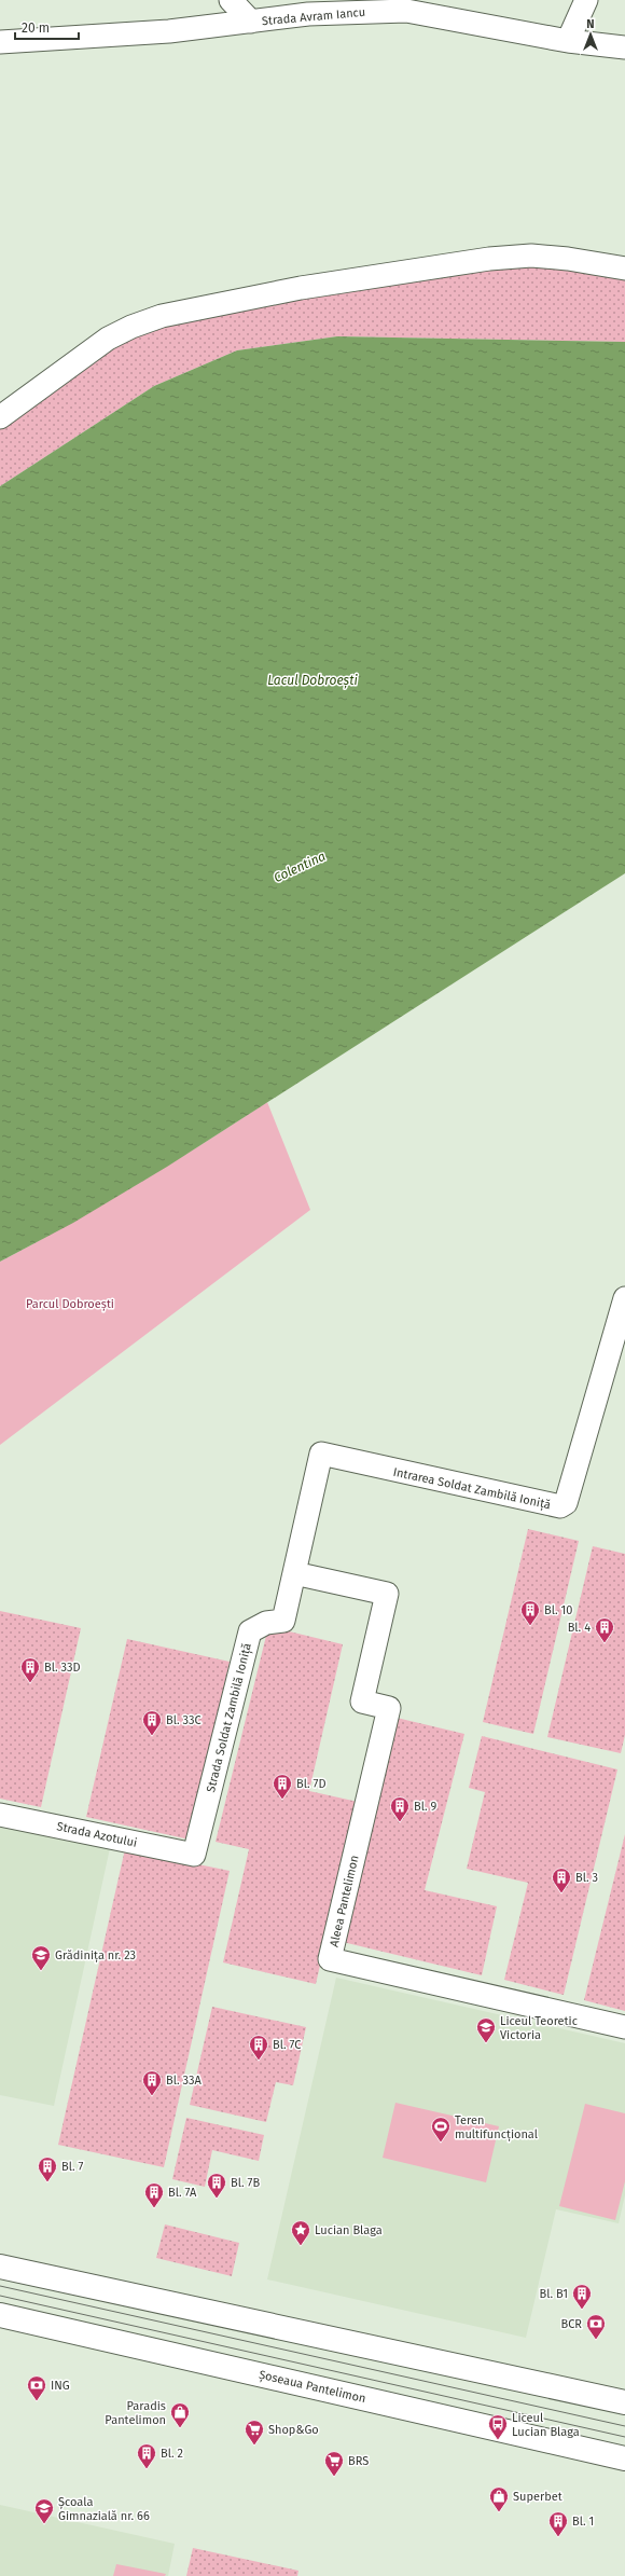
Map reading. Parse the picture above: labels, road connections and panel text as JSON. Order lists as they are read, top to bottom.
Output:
{
  "streets": {
    "main road": ["Șoseaua Pantelimon"],
    "street": [
      "Strada Avram Iancu",
      "Intrarea Soldat Zambilă Ioniță",
      "Strada Soldat Zambilă Ioniță",
      "Strada Azotului",
      "Aleea Pantelimon"
    ]
  },
  "crossings": [
    ["Intrarea Soldat Zambilă Ioniță", "Strada Soldat Zambilă Ioniță"],
    ["Strada Soldat Zambilă Ioniță", "Strada Azotului"],
    ["Strada Soldat Zambilă Ioniță", "Aleea Pantelimon"]
  ],
  "water": ["Lacul Dobroești", "Colentina"],
  "parks": ["Parcul Dobroești"],
  "places": {
    "building": [
      "Bl. 10",
      "Bl. 4",
      "Bl. 33D",
      "Bl. 33C",
      "Bl. 7D",
      "Bl. 9",
      "Bl. 3",
      "Bl. 7C",
      "Bl. 33A",
      "Bl. 7",
      "Bl. 7B",
      "Bl. 7A",
      "Bl. B1",
      "Bl. 2",
      "Bl. 1"
    ],
    "school or university": ["Grădinița nr. 23", "Liceul Teoretic Victoria", "Școala Gimnazială nr. 66"],
    "sports": ["Teren multifuncțional"],
    "place": ["Lucian Blaga"],
    "bank": ["BCR", "ING"],
    "shop": ["Paradis Pantelimon", "Superbet"],
    "bus stop": ["Liceul Lucian Blaga"],
    "supermarket": ["Shop&Go", "BRS"]
  },
  "scale_bar": "20 m",
  "north": "top"
}
